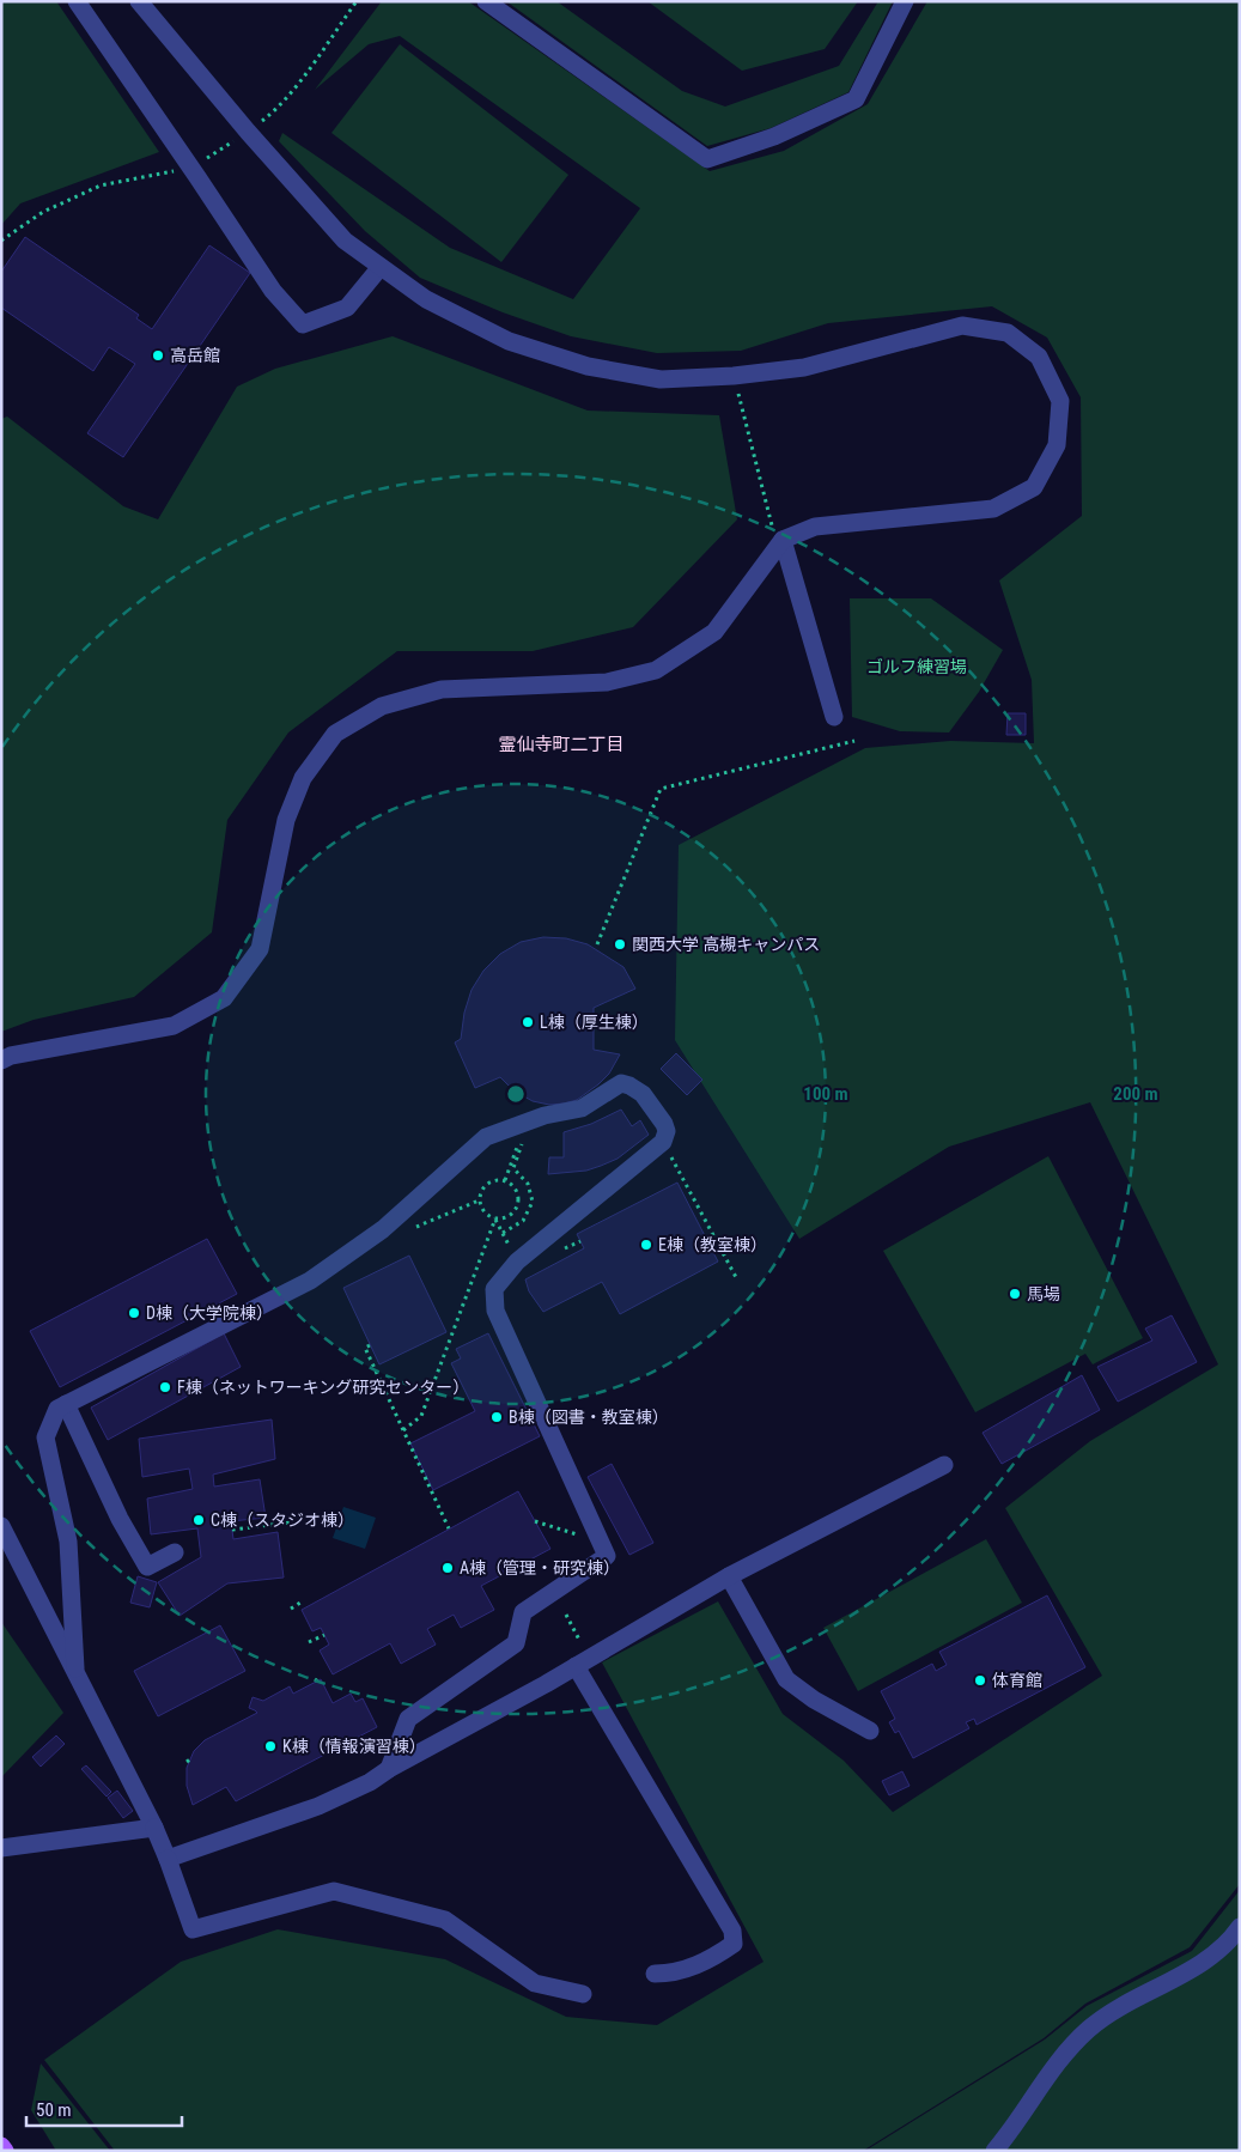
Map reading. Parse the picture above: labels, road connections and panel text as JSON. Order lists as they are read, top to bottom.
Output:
{
  "districts": ["霊仙寺町二丁目"],
  "parks": ["ゴルフ練習場"],
  "places": [
    "高岳館",
    "関西大学 高槻キャンパス",
    "L棟（厚生棟）",
    "E棟（教室棟）",
    "馬場",
    "D棟（大学院棟）",
    "F棟（ネットワーキング研究センター）",
    "B棟（図書・教室棟）",
    "C棟（スタジオ棟）",
    "A棟（管理・研究棟）",
    "体育館",
    "K棟（情報演習棟）"
  ],
  "scale_bar": "50 m",
  "rings": ["100 m", "200 m"]
}
